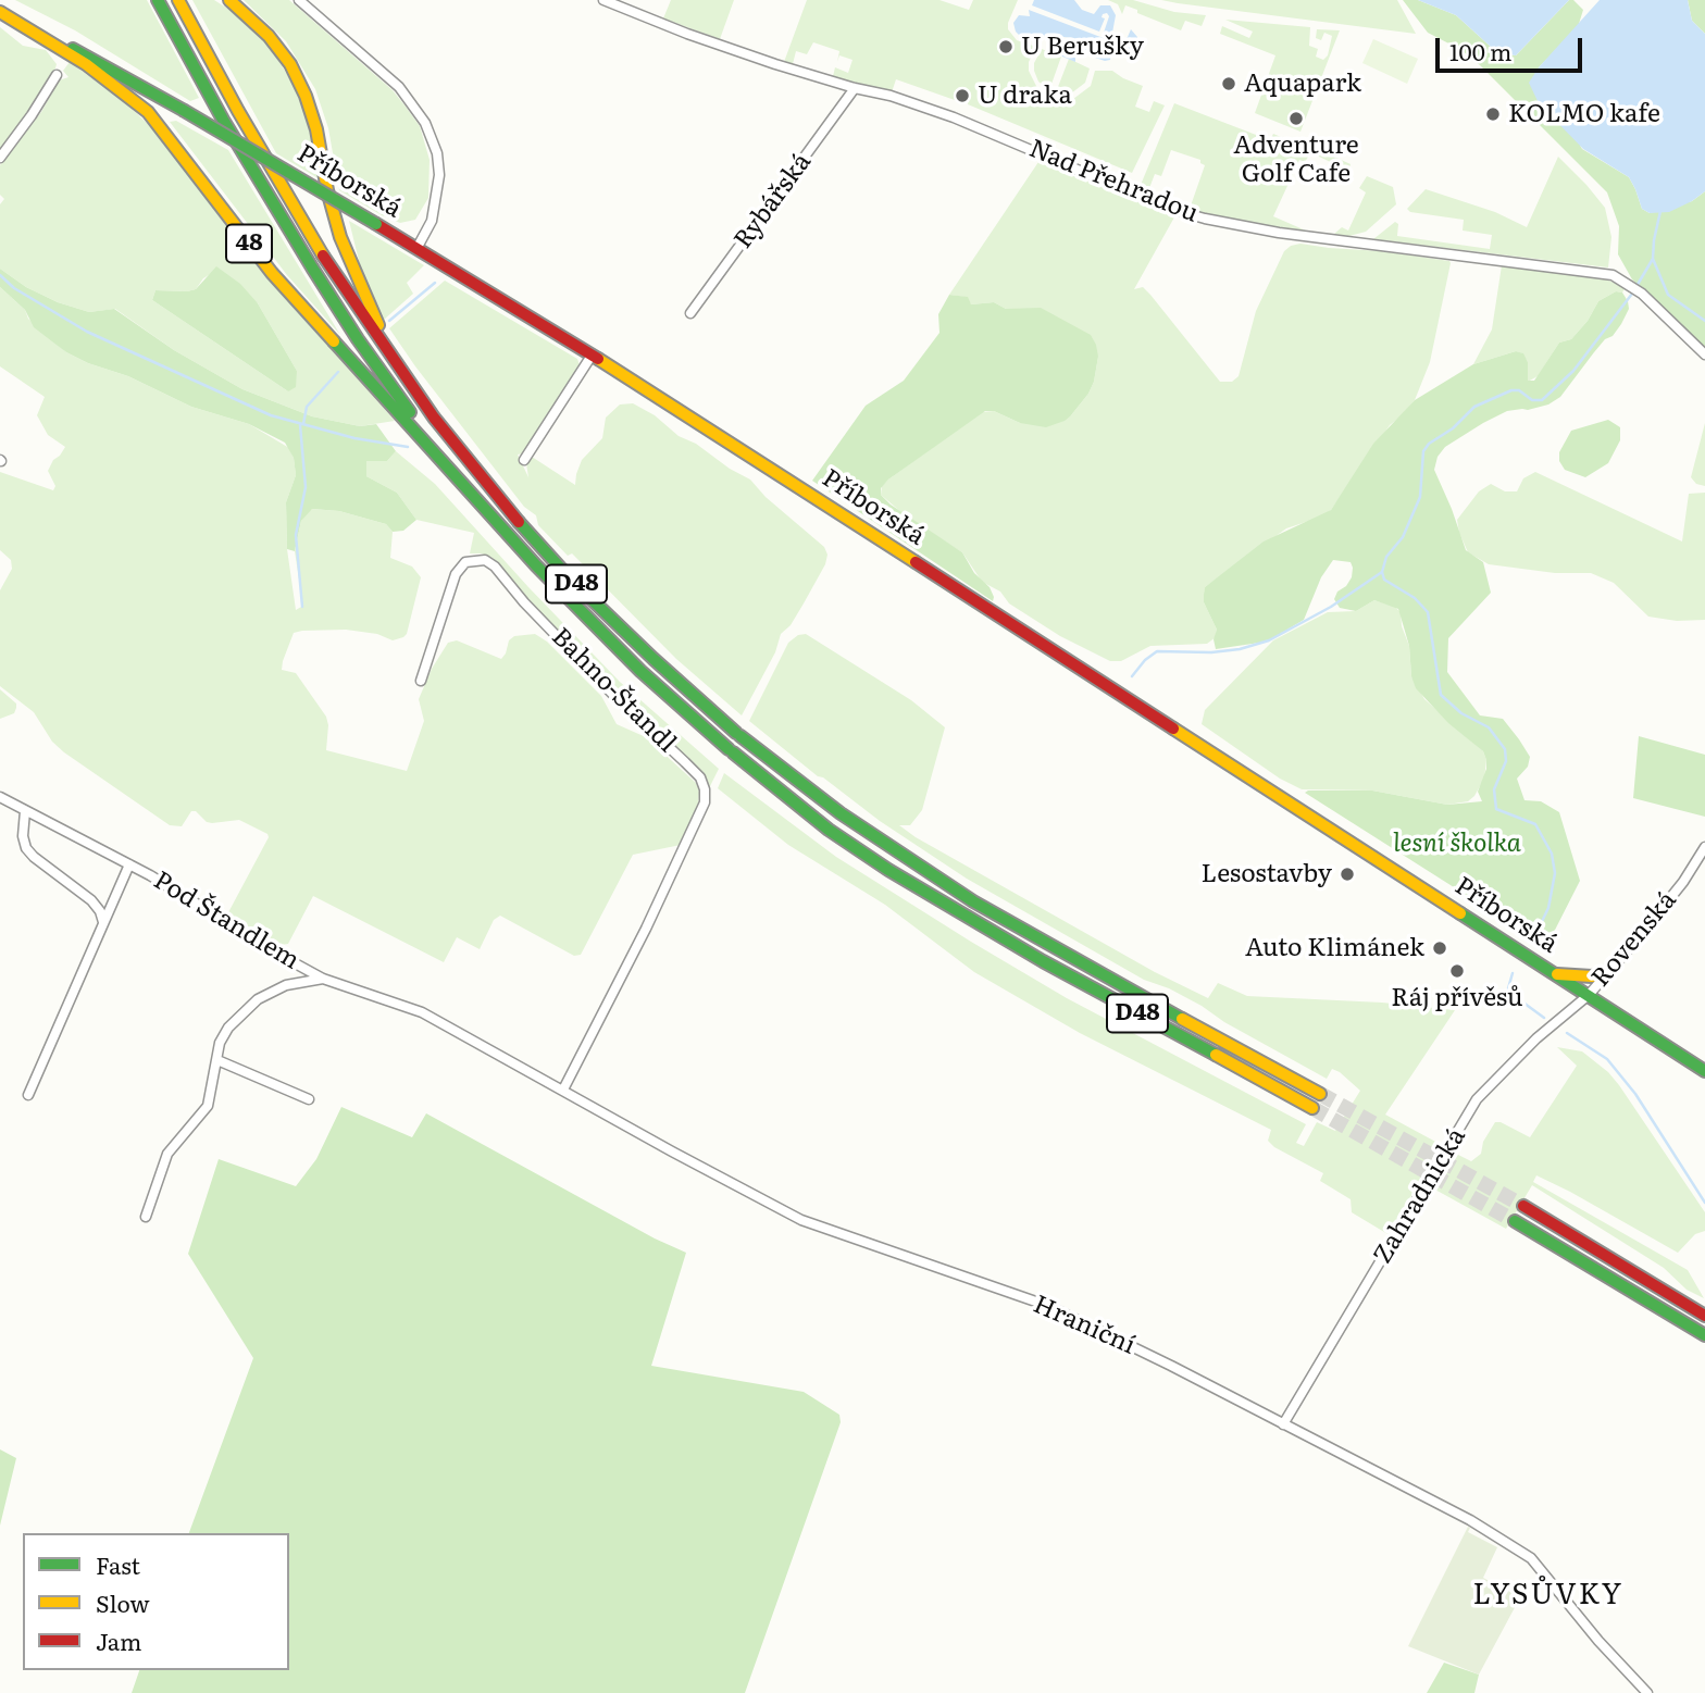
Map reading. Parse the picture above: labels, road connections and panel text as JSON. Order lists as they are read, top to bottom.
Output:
{
  "streets": {
    "main road": ["Příborská", "48", "D48"],
    "street": [
      "Nad Přehradou",
      "Rybářská",
      "Bahno-Štandl",
      "Pod Štandlem",
      "Rovenská",
      "Zahradnická",
      "Hraniční"
    ]
  },
  "crossings": [
    ["Příborská", "48"],
    ["Příborská", "Rovenská"],
    ["Příborská", "Zahradnická"],
    ["Nad Přehradou", "Rybářská"],
    ["48", "D48"],
    ["Bahno-Štandl", "Hraniční"],
    ["Pod Štandlem", "Hraniční"],
    ["Rovenská", "Zahradnická"],
    ["Zahradnická", "Hraniční"]
  ],
  "districts": ["LYSŮVKY"],
  "parks": ["lesní školka"],
  "places": [
    "U Berušky",
    "Aquapark",
    "U draka",
    "KOLMO kafe",
    "Adventure Golf Cafe",
    "Lesostavby",
    "Auto Klimánek",
    "Ráj přívěsů"
  ],
  "legend": ["Fast", "Slow", "Jam"],
  "scale_bar": "100 m"
}
